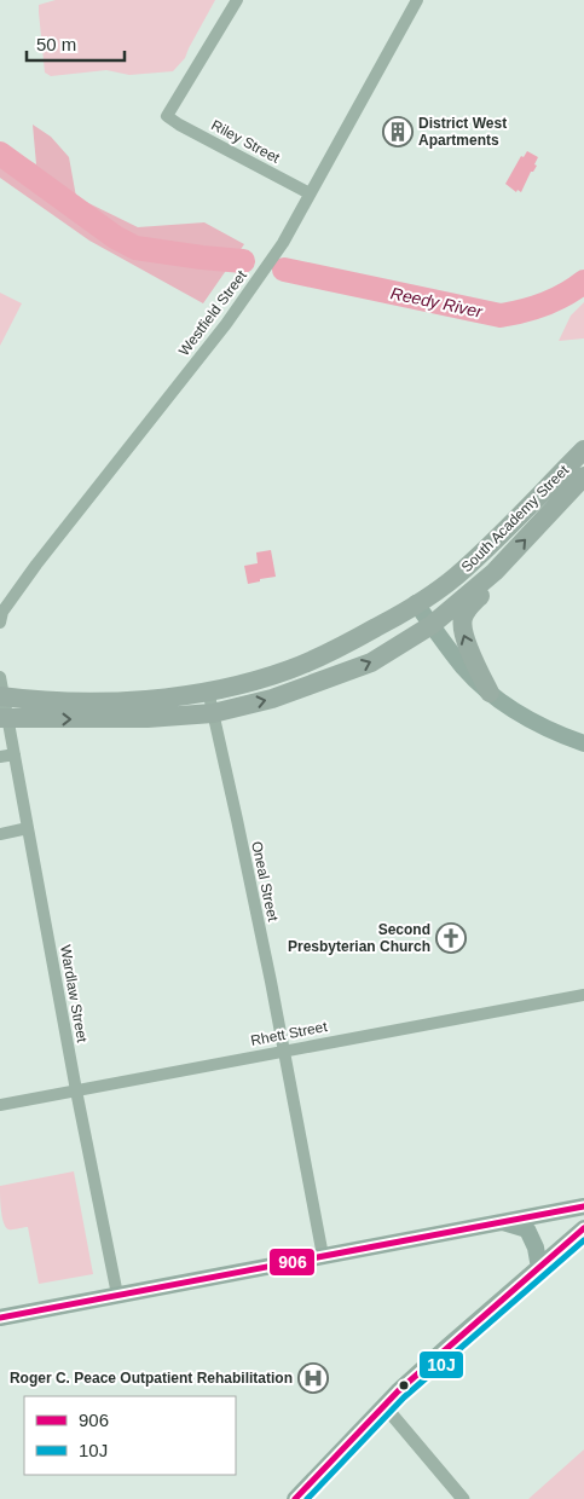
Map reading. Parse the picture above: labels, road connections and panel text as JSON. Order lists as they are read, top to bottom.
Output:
{
  "streets": {
    "highway": ["South Academy Street"],
    "street": [
      "Riley Street",
      "Westfield Street",
      "Oneal Street",
      "Wardlaw Street",
      "Rhett Street"
    ]
  },
  "crossings": [
    ["Riley Street", "Westfield Street"],
    ["South Academy Street", "Oneal Street"],
    ["South Academy Street", "Wardlaw Street"],
    ["Oneal Street", "Rhett Street"],
    ["Wardlaw Street", "Rhett Street"]
  ],
  "water": ["Reedy River"],
  "places": {
    "building": ["District West Apartments"],
    "church": ["Second Presbyterian Church"],
    "hospital": ["Roger C. Peace Outpatient Rehabilitation"]
  },
  "lines": ["transit line 906", "transit line 10J"],
  "legend": ["906", "10J"],
  "scale_bar": "50 m"
}
